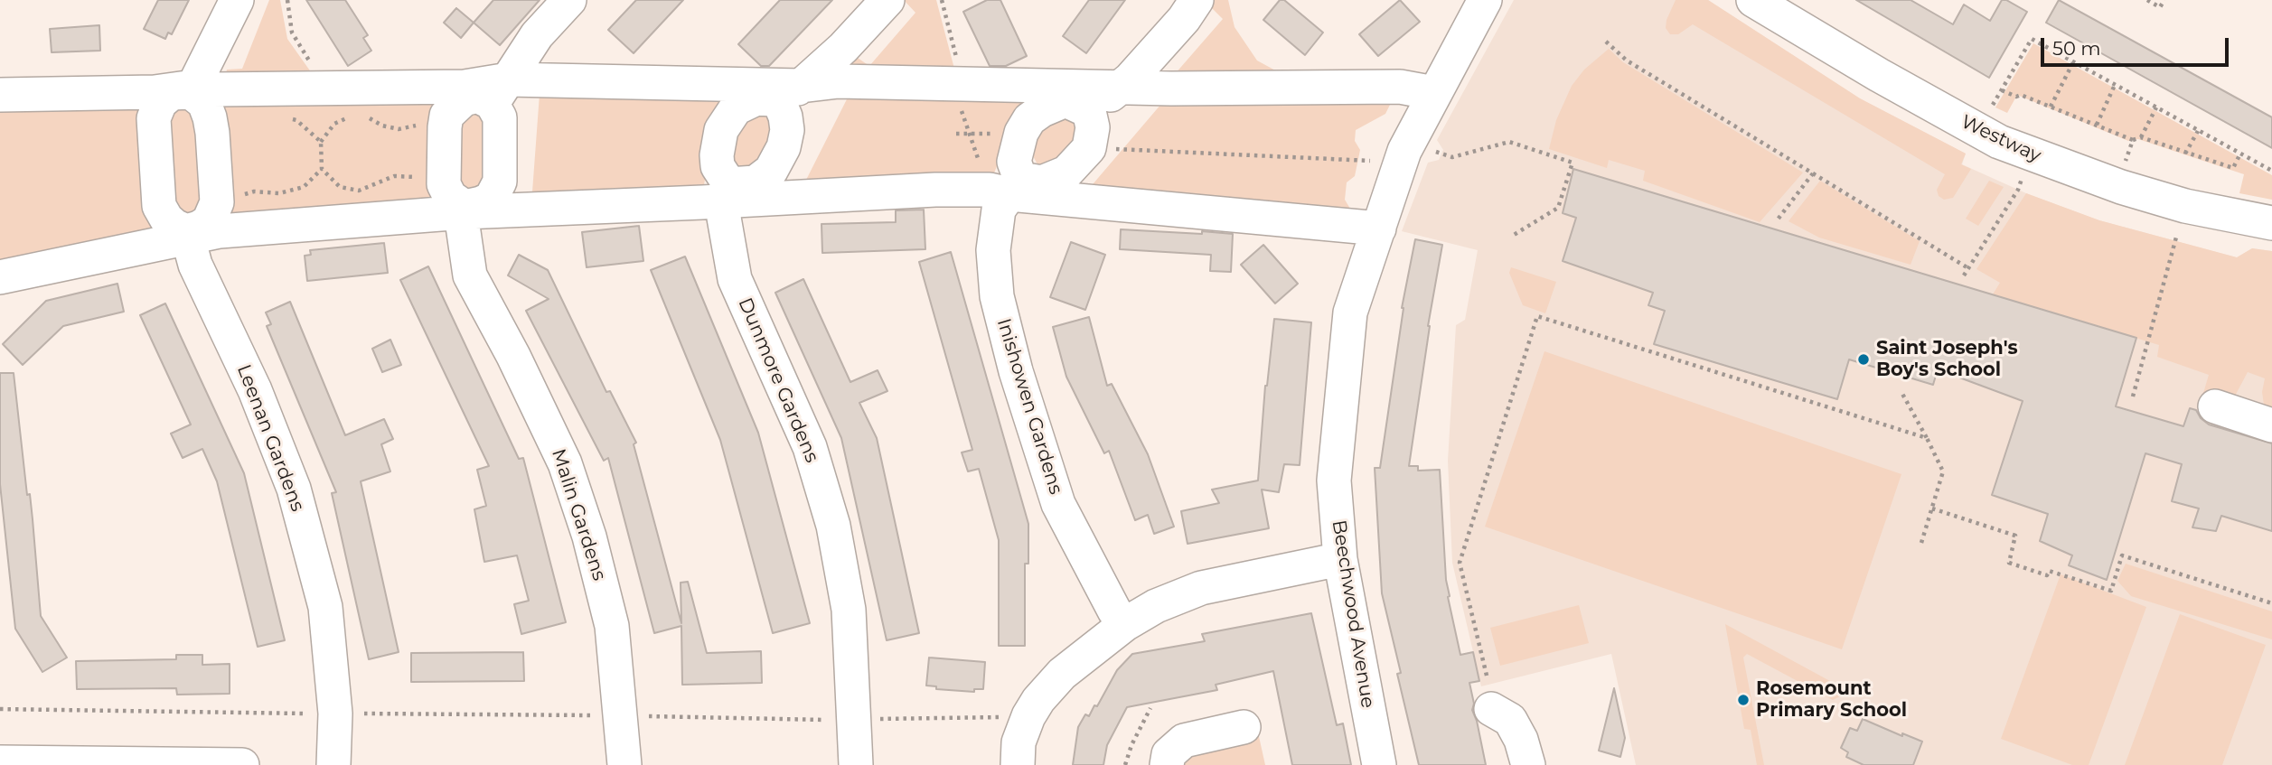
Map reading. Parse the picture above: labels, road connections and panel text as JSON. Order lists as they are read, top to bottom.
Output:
{
  "streets": {
    "street": [
      "Westway",
      "Dunmore Gardens",
      "Inishowen Gardens",
      "Leenan Gardens",
      "Malin Gardens",
      "Beechwood Avenue"
    ]
  },
  "places": ["Saint Joseph's Boy's School", "Rosemount Primary School"],
  "scale_bar": "50 m"
}
